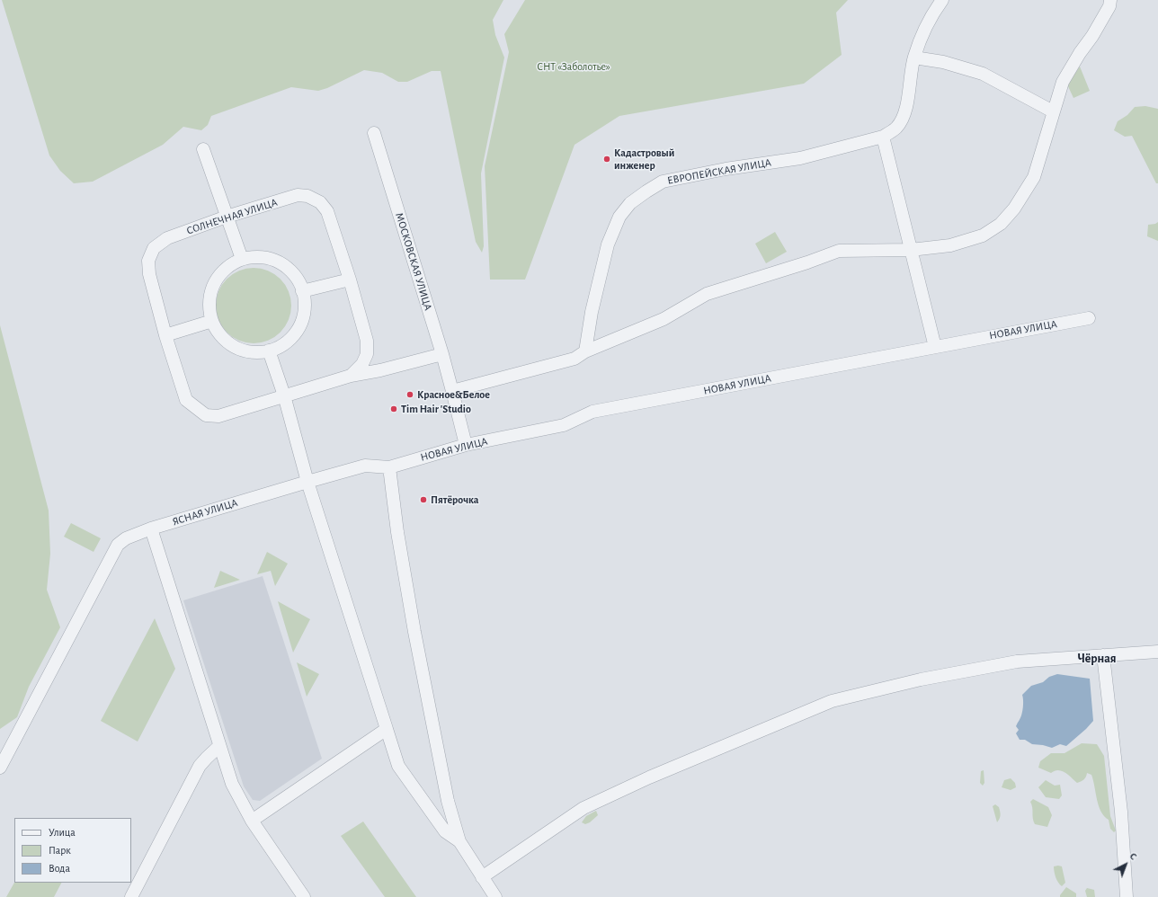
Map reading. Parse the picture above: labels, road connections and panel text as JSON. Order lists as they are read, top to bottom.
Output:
{
  "streets": {
    "street": [
      "ЕВРОПЕЙСКАЯ УЛИЦА",
      "СОЛНЕЧНАЯ УЛИЦА",
      "МОСКОВСКАЯ УЛИЦА",
      "НОВАЯ УЛИЦА",
      "ЯСНАЯ УЛИЦА"
    ]
  },
  "crossings": [
    ["СОЛНЕЧНАЯ УЛИЦА", "МОСКОВСКАЯ УЛИЦА"],
    ["НОВАЯ УЛИЦА", "ЯСНАЯ УЛИЦА"]
  ],
  "districts": ["Чёрная"],
  "parks": ["СНТ «Заболотье»"],
  "places": [
    "Кадастровый инженер",
    "Красное&Белое",
    "Tim Hair 'Studio",
    "Пятёрочка"
  ],
  "legend": ["Улица", "Парк", "Вода"],
  "north": "top right"
}
